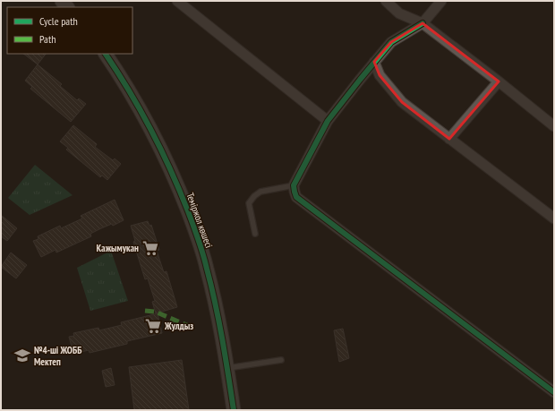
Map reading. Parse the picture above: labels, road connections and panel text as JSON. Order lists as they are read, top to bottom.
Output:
{
  "streets": {
    "street": ["Теміржол көшесі"]
  },
  "places": {
    "supermarket": ["Кажымукан", "Жулдыз"],
    "school or university": ["№4-ші ЖОББ Мектеп"]
  },
  "legend": ["Cycle path", "Path"]
}
